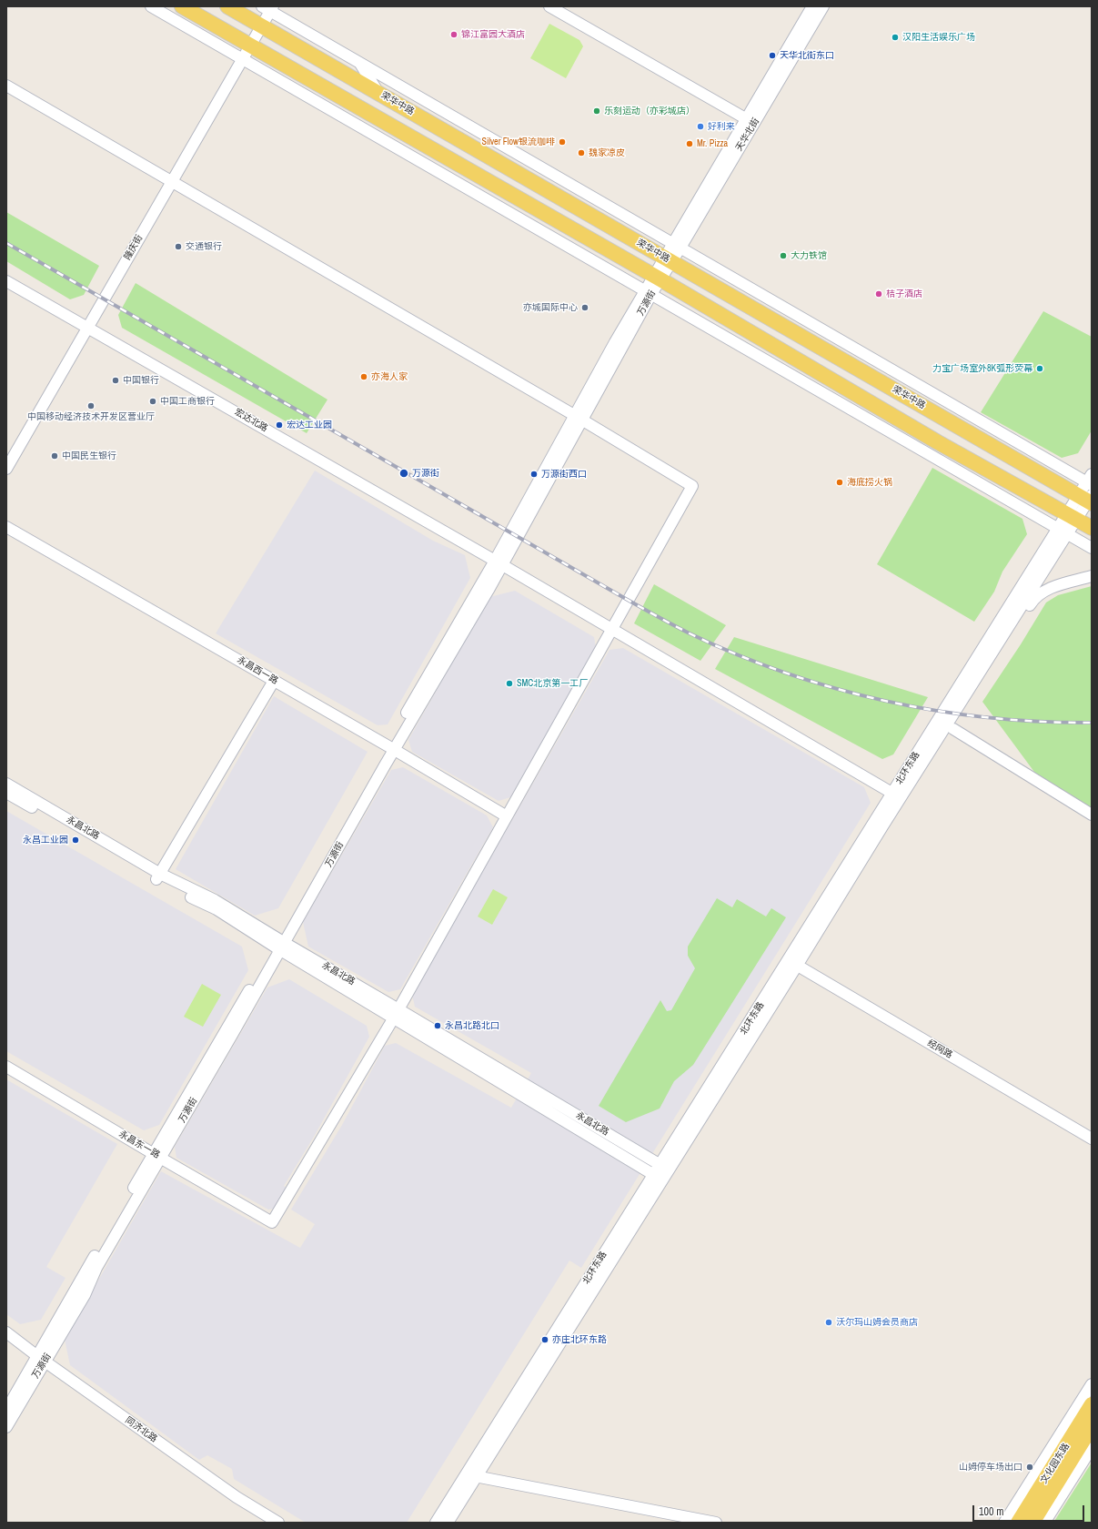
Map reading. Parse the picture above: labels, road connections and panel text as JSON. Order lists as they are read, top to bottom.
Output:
{
  "streets": {
    "main road": ["荣华中路", "文化园东路"],
    "street": [
      "天华北街",
      "隆庆街",
      "万源街",
      "宏达北路",
      "永昌西一路",
      "北环东路",
      "永昌北路",
      "经网路",
      "永昌东一路",
      "同济北路"
    ]
  },
  "crossings": [
    ["荣华中路", "天华北街"],
    ["荣华中路", "隆庆街"],
    ["荣华中路", "万源街"],
    ["天华北街", "万源街"],
    ["隆庆街", "宏达北路"],
    ["万源街", "宏达北路"],
    ["万源街", "永昌西一路"],
    ["万源街", "永昌北路"],
    ["万源街", "永昌东一路"],
    ["万源街", "同济北路"],
    ["宏达北路", "北环东路"],
    ["北环东路", "永昌北路"],
    ["北环东路", "经网路"],
    ["永昌北路", "永昌东一路"]
  ],
  "places": [
    "锦江富园大酒店",
    "汉阳生活娱乐广场",
    "天华北街东口",
    "乐刻运动（亦彩城店）",
    "好利来",
    "Silver Flow银流咖啡",
    "Mr. Pizza",
    "魏家凉皮",
    "交通银行",
    "大力铁馆",
    "桔子酒店",
    "亦城国际中心",
    "力宝广场室外8K弧形荧幕",
    "亦海人家",
    "中国银行",
    "中国工商银行",
    "中国移动经济技术开发区营业厅",
    "宏达工业园",
    "中国民生银行",
    "万源街",
    "万源街西口",
    "海底捞火锅",
    "SMC北京第一工厂",
    "永昌工业园",
    "永昌北路北口",
    "沃尔玛山姆会员商店",
    "亦庄北环东路",
    "山姆停车场出口"
  ],
  "scale_bar": "100 m"
}
